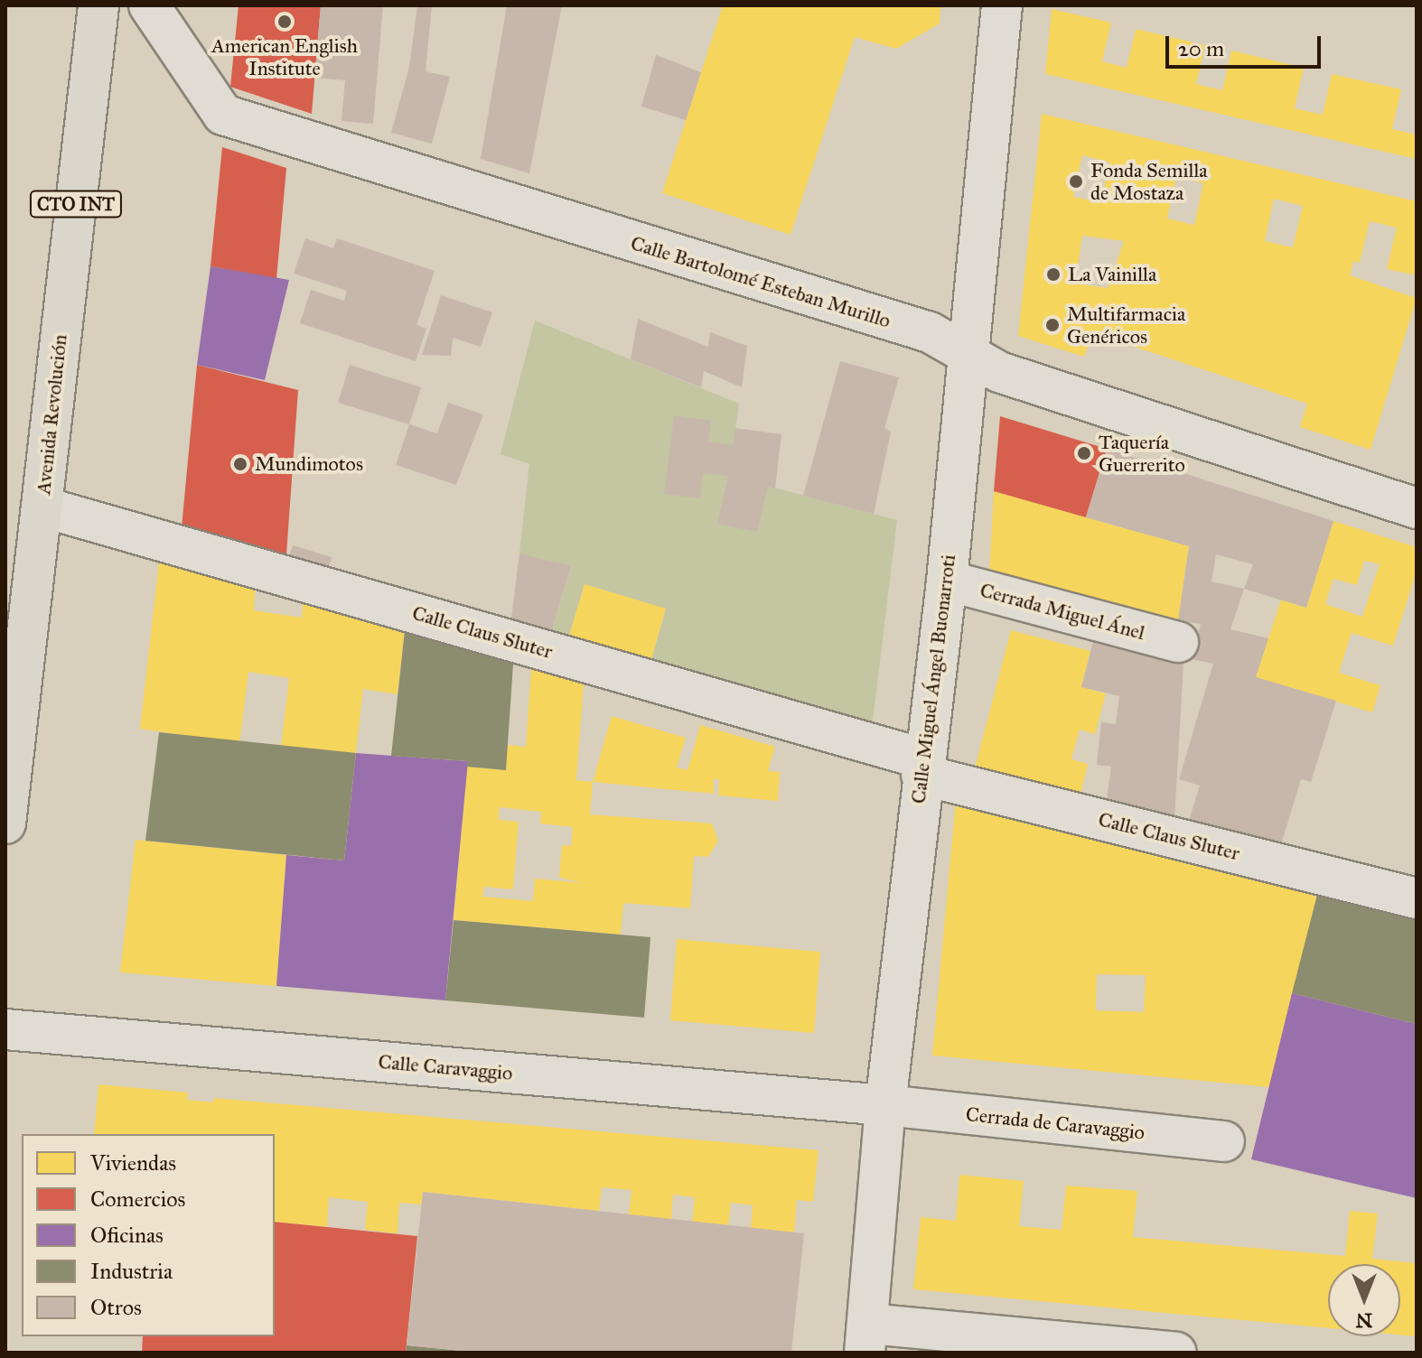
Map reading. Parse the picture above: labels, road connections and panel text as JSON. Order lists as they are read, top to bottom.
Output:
{
  "streets": {
    "main road": ["CTO INT", "Avenida Revolución"],
    "street": [
      "Calle Bartolomé Esteban Murillo",
      "Cerrada Miguel Ánel",
      "Calle Claus Sluter",
      "Calle Miguel Ángel Buonarroti",
      "Calle Caravaggio",
      "Cerrada de Caravaggio"
    ]
  },
  "crossings": [
    ["Calle Bartolomé Esteban Murillo", "Calle Miguel Ángel Buonarroti"],
    ["Avenida Revolución", "Calle Claus Sluter"],
    ["Cerrada Miguel Ánel", "Calle Miguel Ángel Buonarroti"],
    ["Calle Claus Sluter", "Calle Miguel Ángel Buonarroti"],
    ["Calle Miguel Ángel Buonarroti", "Calle Caravaggio"],
    ["Calle Miguel Ángel Buonarroti", "Cerrada de Caravaggio"],
    ["Calle Caravaggio", "Cerrada de Caravaggio"]
  ],
  "places": [
    "American English Institute",
    "Fonda Semilla de Mostaza",
    "La Vainilla",
    "Multifarmacia Genéricos",
    "Taquería Guerrerito",
    "Mundimotos"
  ],
  "legend": [
    "Viviendas",
    "Comercios",
    "Oficinas",
    "Industria",
    "Otros"
  ],
  "scale_bar": "20 m",
  "north": "bottom"
}
